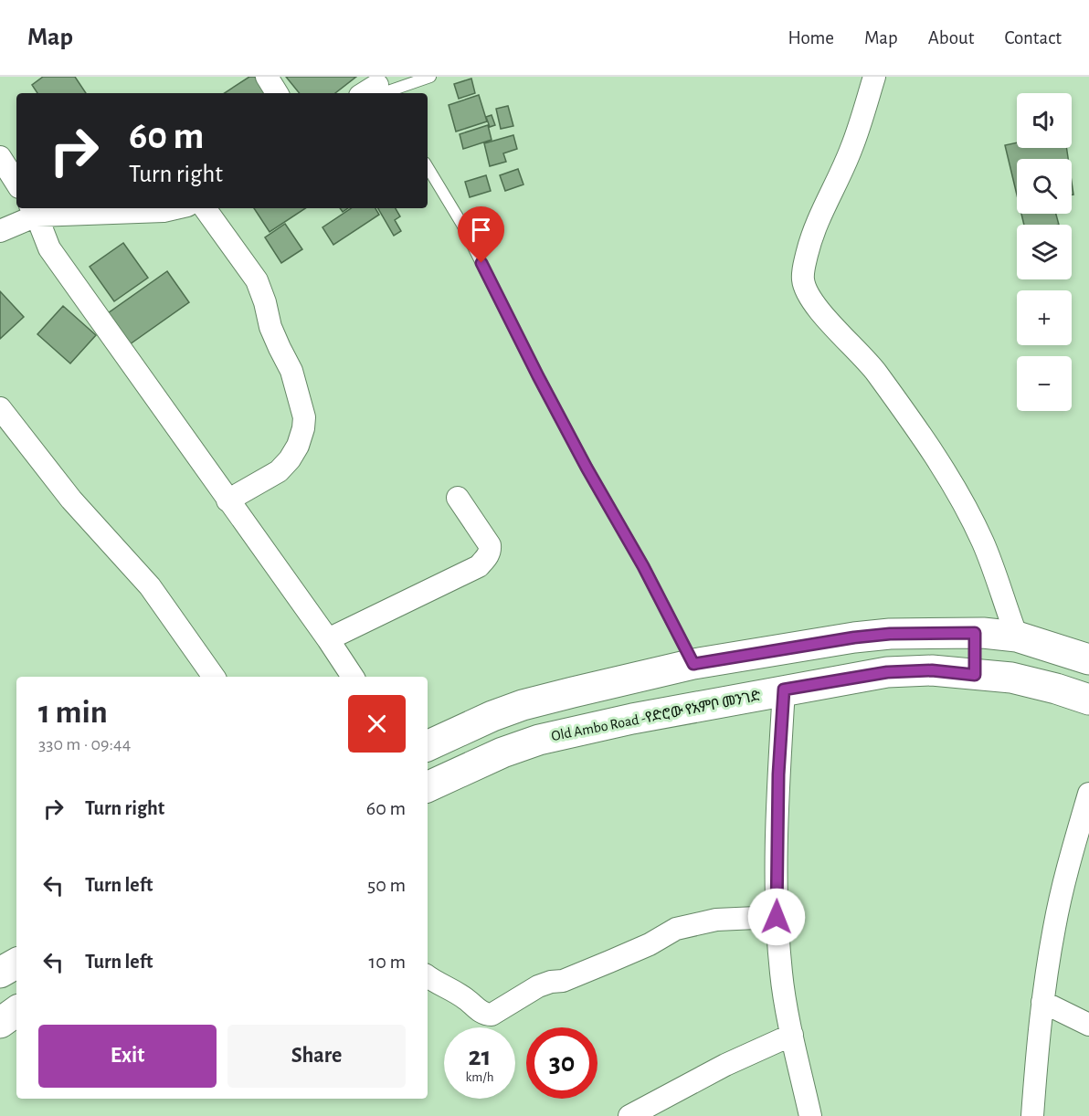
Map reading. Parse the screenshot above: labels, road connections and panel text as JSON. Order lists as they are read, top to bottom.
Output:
{
  "streets": {
    "main road": ["Old Ambo Road -የድሮው የአምቦ መንገድ"]
  },
  "page": {
    "header": "Map",
    "nav": [
      "Home",
      "Map",
      "About",
      "Contact"
    ],
    "map_buttons": ["+", "−"],
    "turn": ["60 m", "Turn right"],
    "heading": ["1 min", "330 m · 09:44"],
    "list": [
      {
        "name": "Turn right",
        "value": "60 m"
      },
      {
        "name": "Turn left",
        "value": "50 m"
      },
      {
        "name": "Turn left",
        "value": "10 m"
      }
    ],
    "buttons": ["Exit", "Share"],
    "speed": "21 km/h",
    "limit": "30"
  }
}
